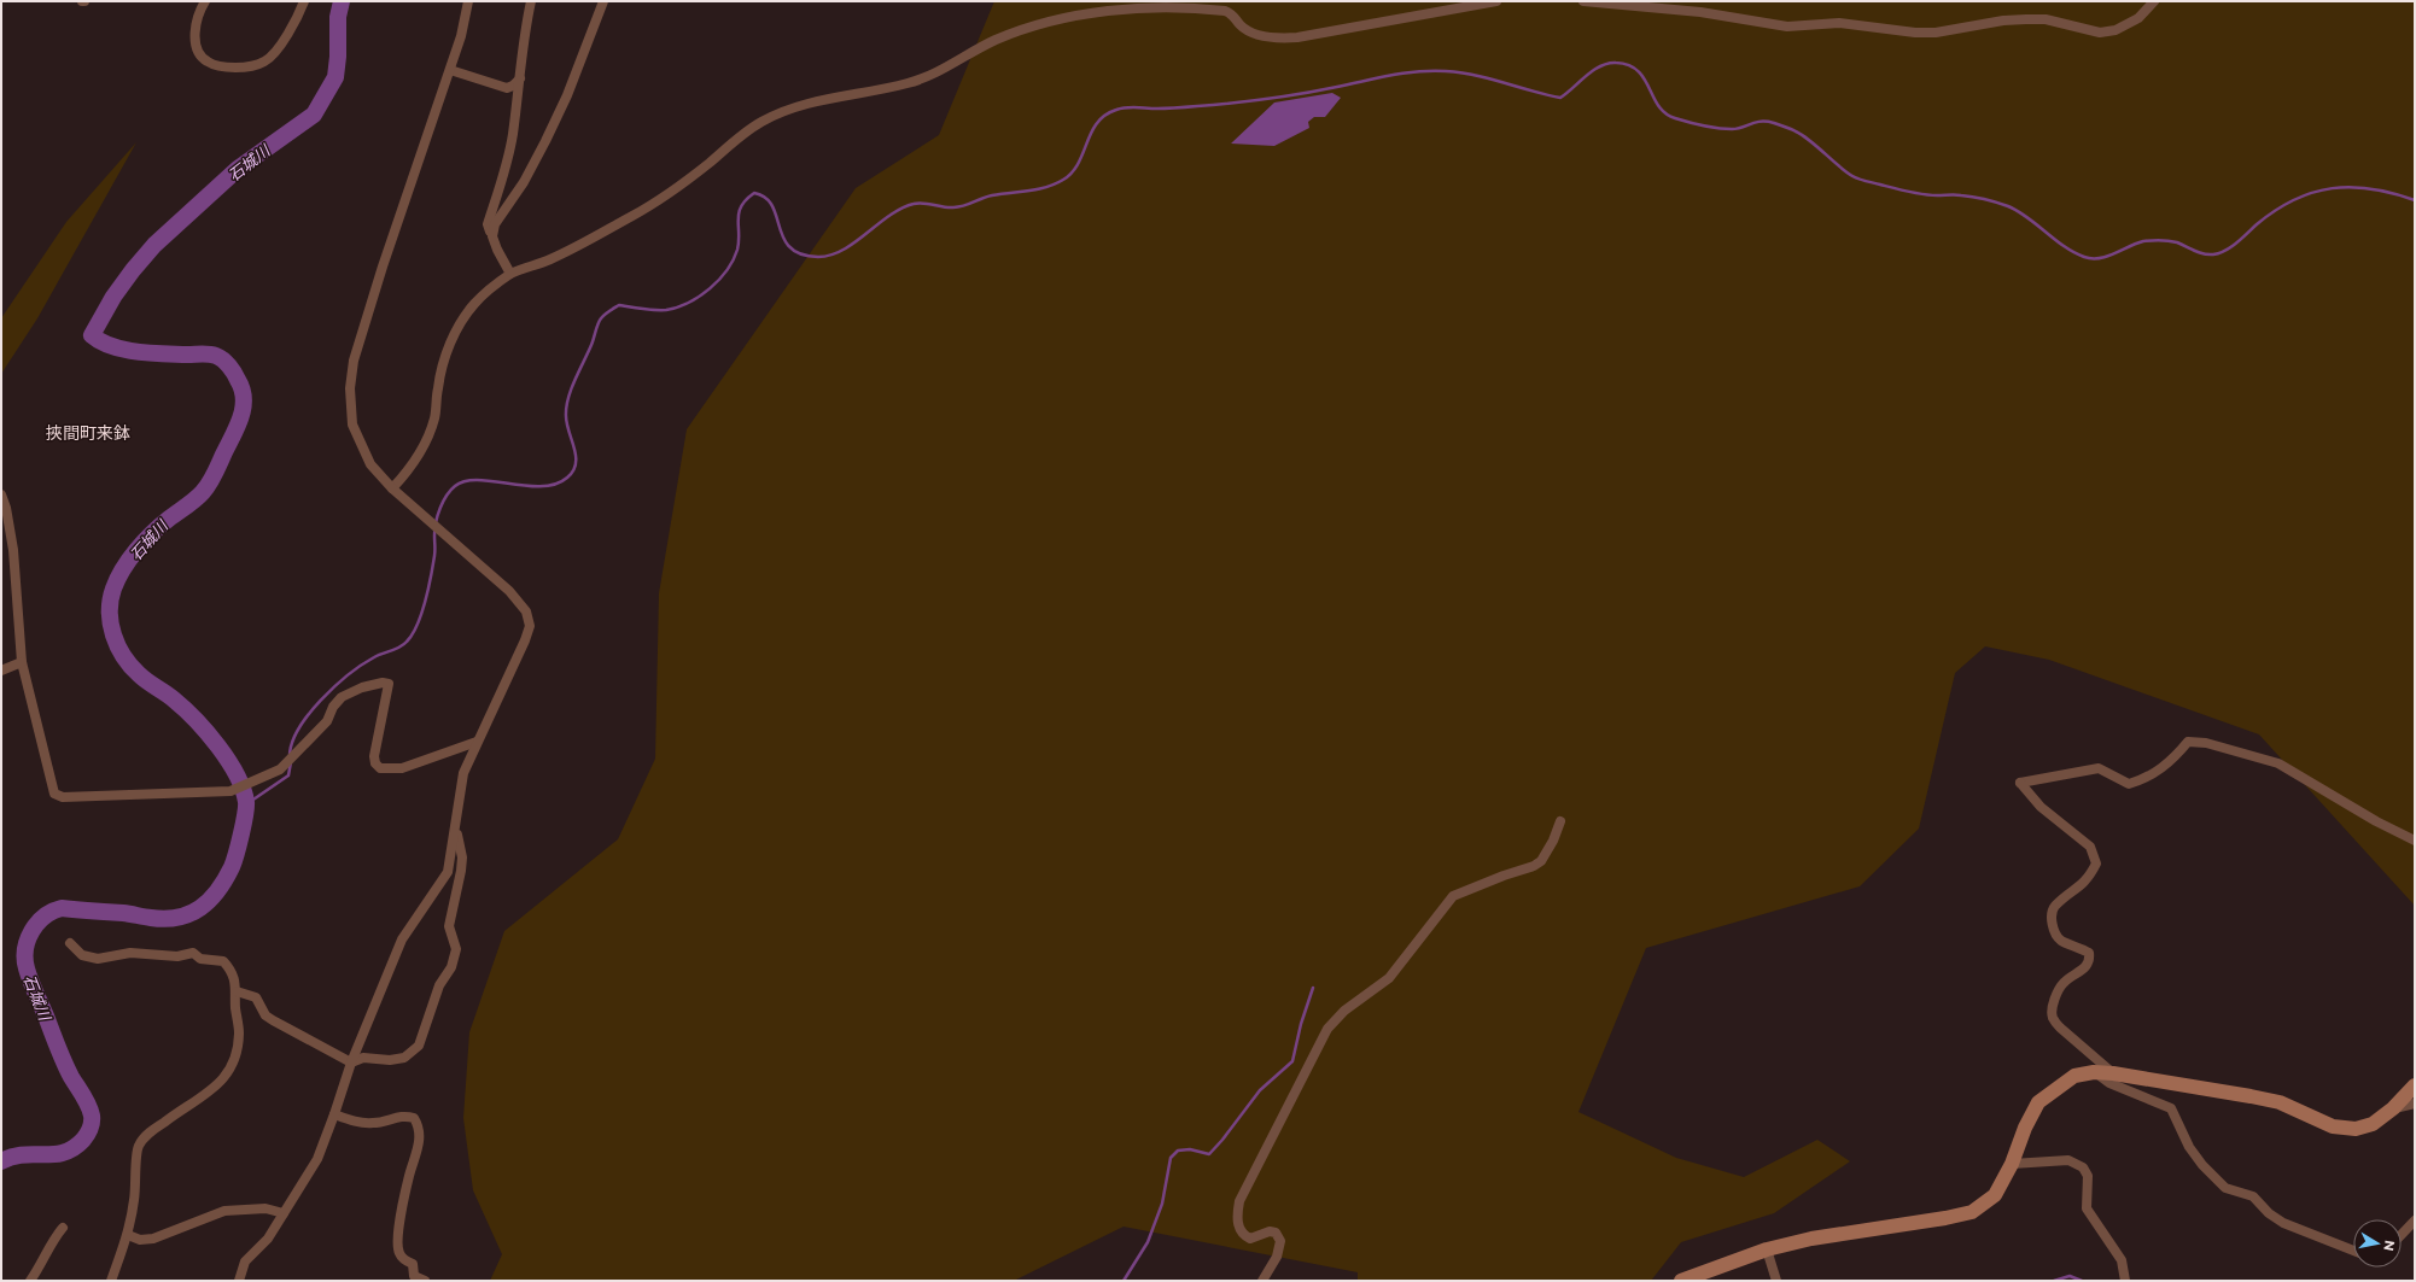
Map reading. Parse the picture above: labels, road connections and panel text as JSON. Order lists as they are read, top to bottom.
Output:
{
  "districts": ["挾間町来鉢"],
  "water": ["石城川"],
  "north": "right"
}
